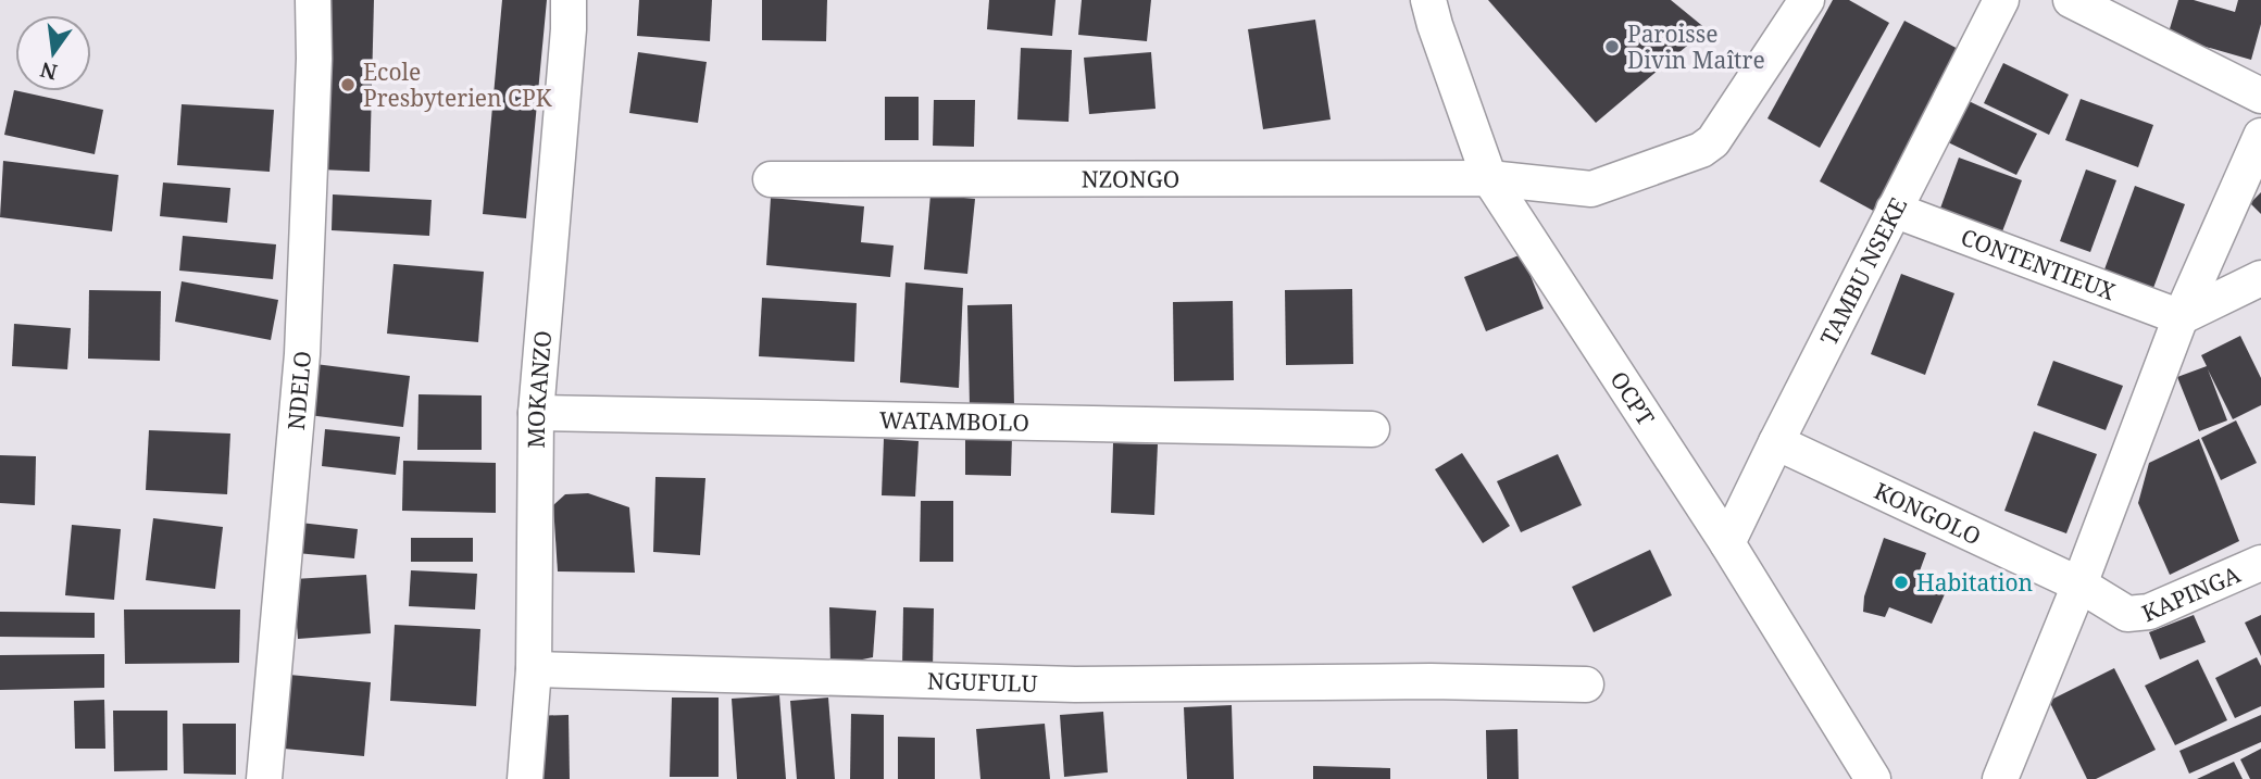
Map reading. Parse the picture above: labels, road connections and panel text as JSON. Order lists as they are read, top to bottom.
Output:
{
  "streets": {
    "street": [
      "NZONGO",
      "CONTENTIEUX",
      "TAMBU NSEKE",
      "MOKANZO",
      "NDELO",
      "OCPT",
      "WATAMBOLO",
      "KONGOLO",
      "KAPINGA",
      "NGUFULU"
    ]
  },
  "crossings": [
    ["NZONGO", "OCPT"],
    ["CONTENTIEUX", "TAMBU NSEKE"],
    ["TAMBU NSEKE", "OCPT"],
    ["TAMBU NSEKE", "KONGOLO"],
    ["MOKANZO", "WATAMBOLO"],
    ["MOKANZO", "NGUFULU"],
    ["KONGOLO", "KAPINGA"]
  ],
  "places": ["Paroisse Divin Maître", "Ecole Presbyterien CPK", "Habitation"],
  "north": "bottom"
}
